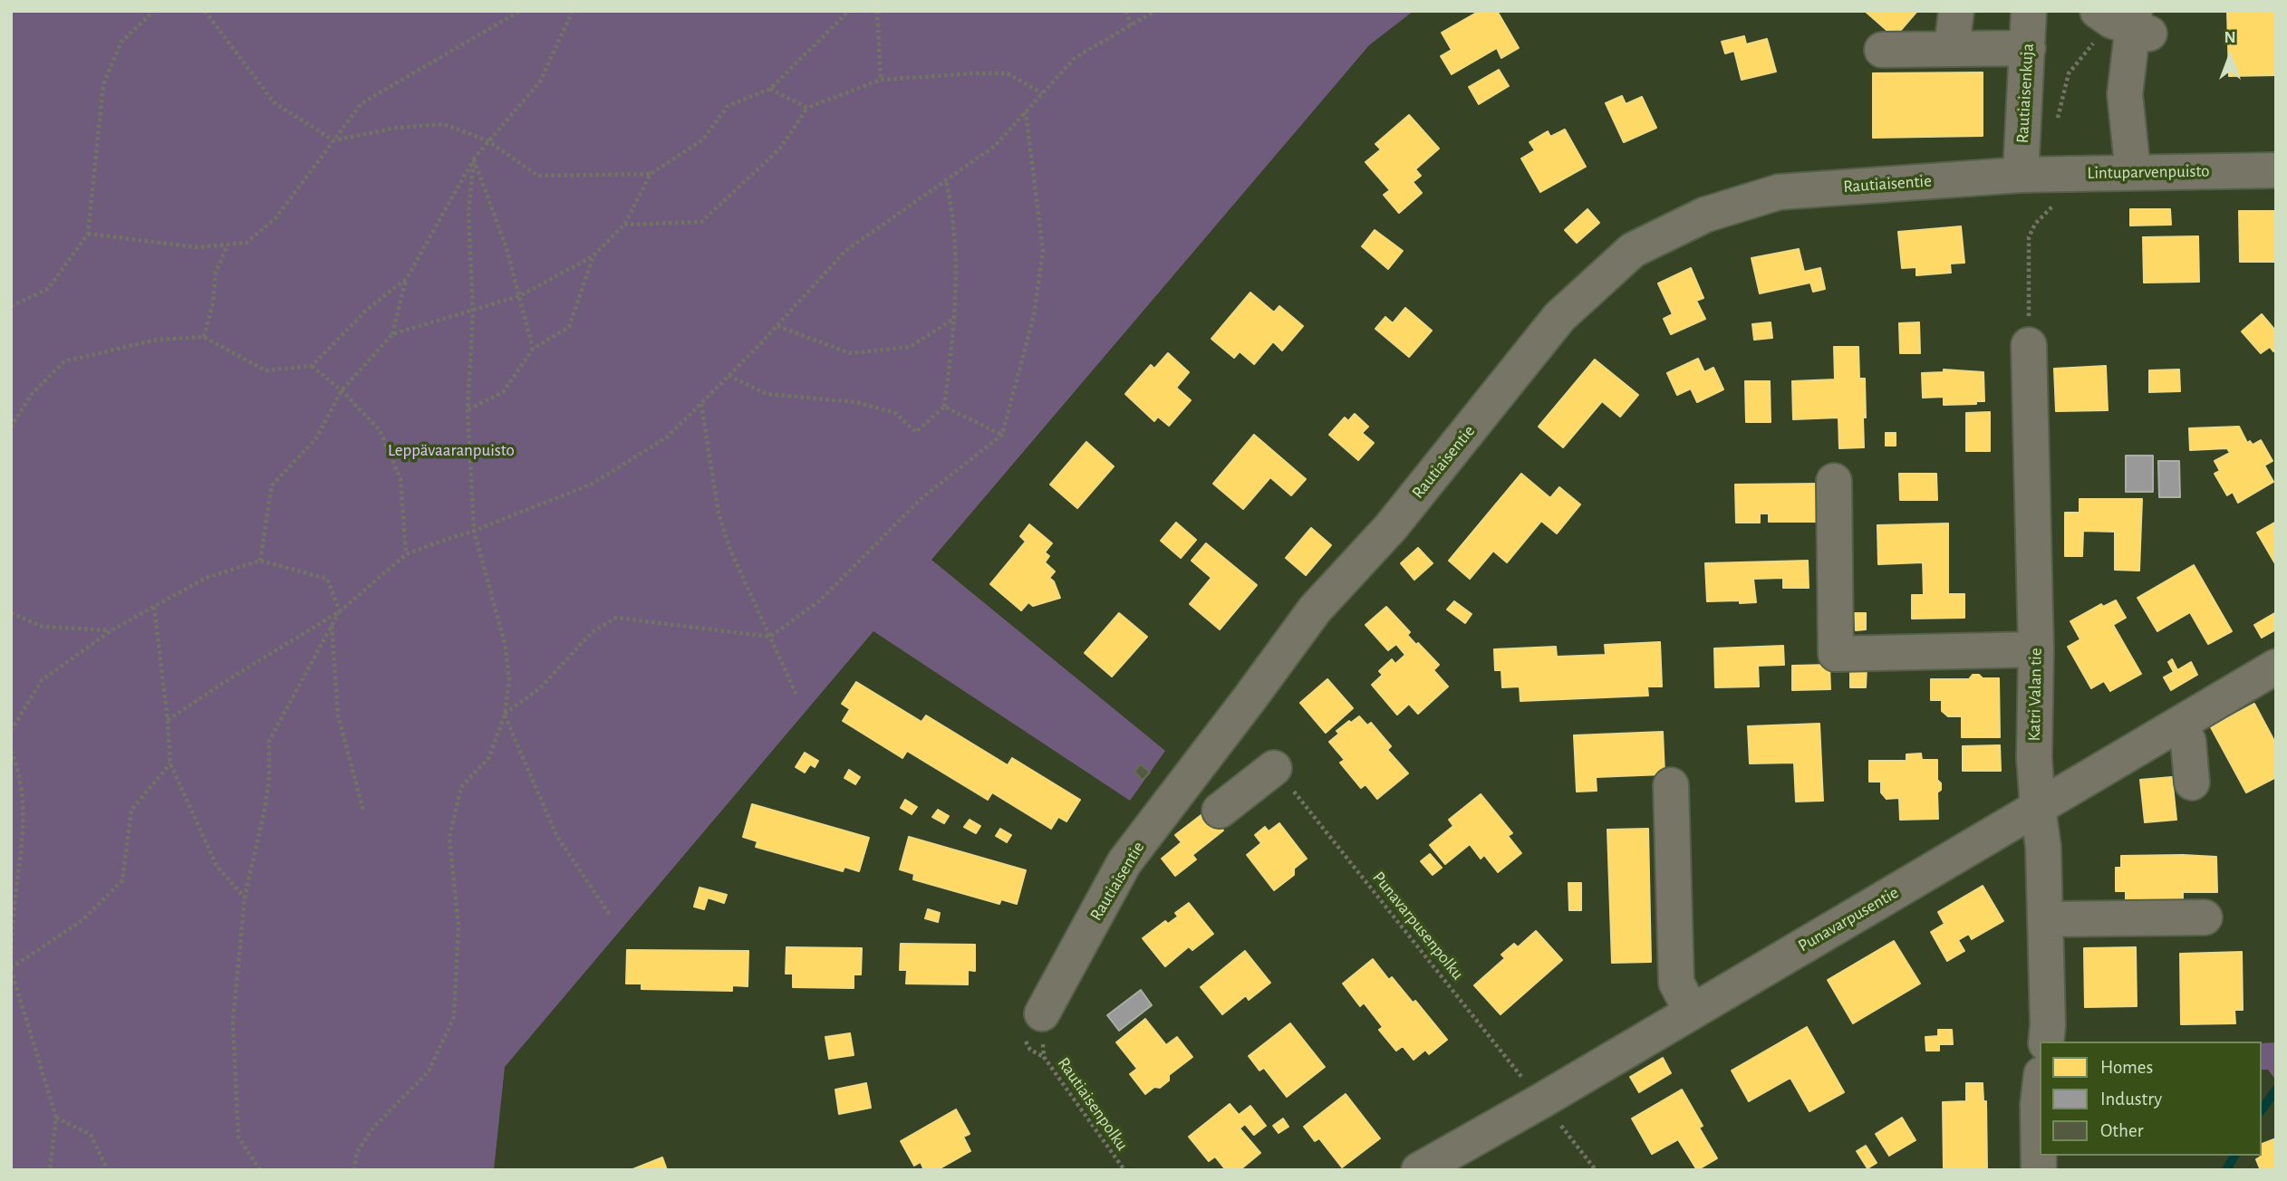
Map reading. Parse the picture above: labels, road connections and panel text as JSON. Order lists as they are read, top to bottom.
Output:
{
  "streets": {
    "street": [
      "Rautiaisenkuja",
      "Lintuparvenpuisto",
      "Rautiaisentie",
      "Katri Valan tie",
      "Punavarpusentie"
    ],
    "path": ["Punavarpusenpolku", "Rautiaisenpolku"]
  },
  "crossings": [
    ["Rautiaisenkuja", "Lintuparvenpuisto"],
    ["Rautiaisenkuja", "Rautiaisentie"],
    ["Lintuparvenpuisto", "Rautiaisentie"],
    ["Rautiaisentie", "Rautiaisenpolku"],
    ["Katri Valan tie", "Punavarpusentie"],
    ["Punavarpusentie", "Punavarpusenpolku"]
  ],
  "parks": ["Leppävaaranpuisto"],
  "legend": ["Homes", "Industry", "Other"],
  "north": "top"
}
